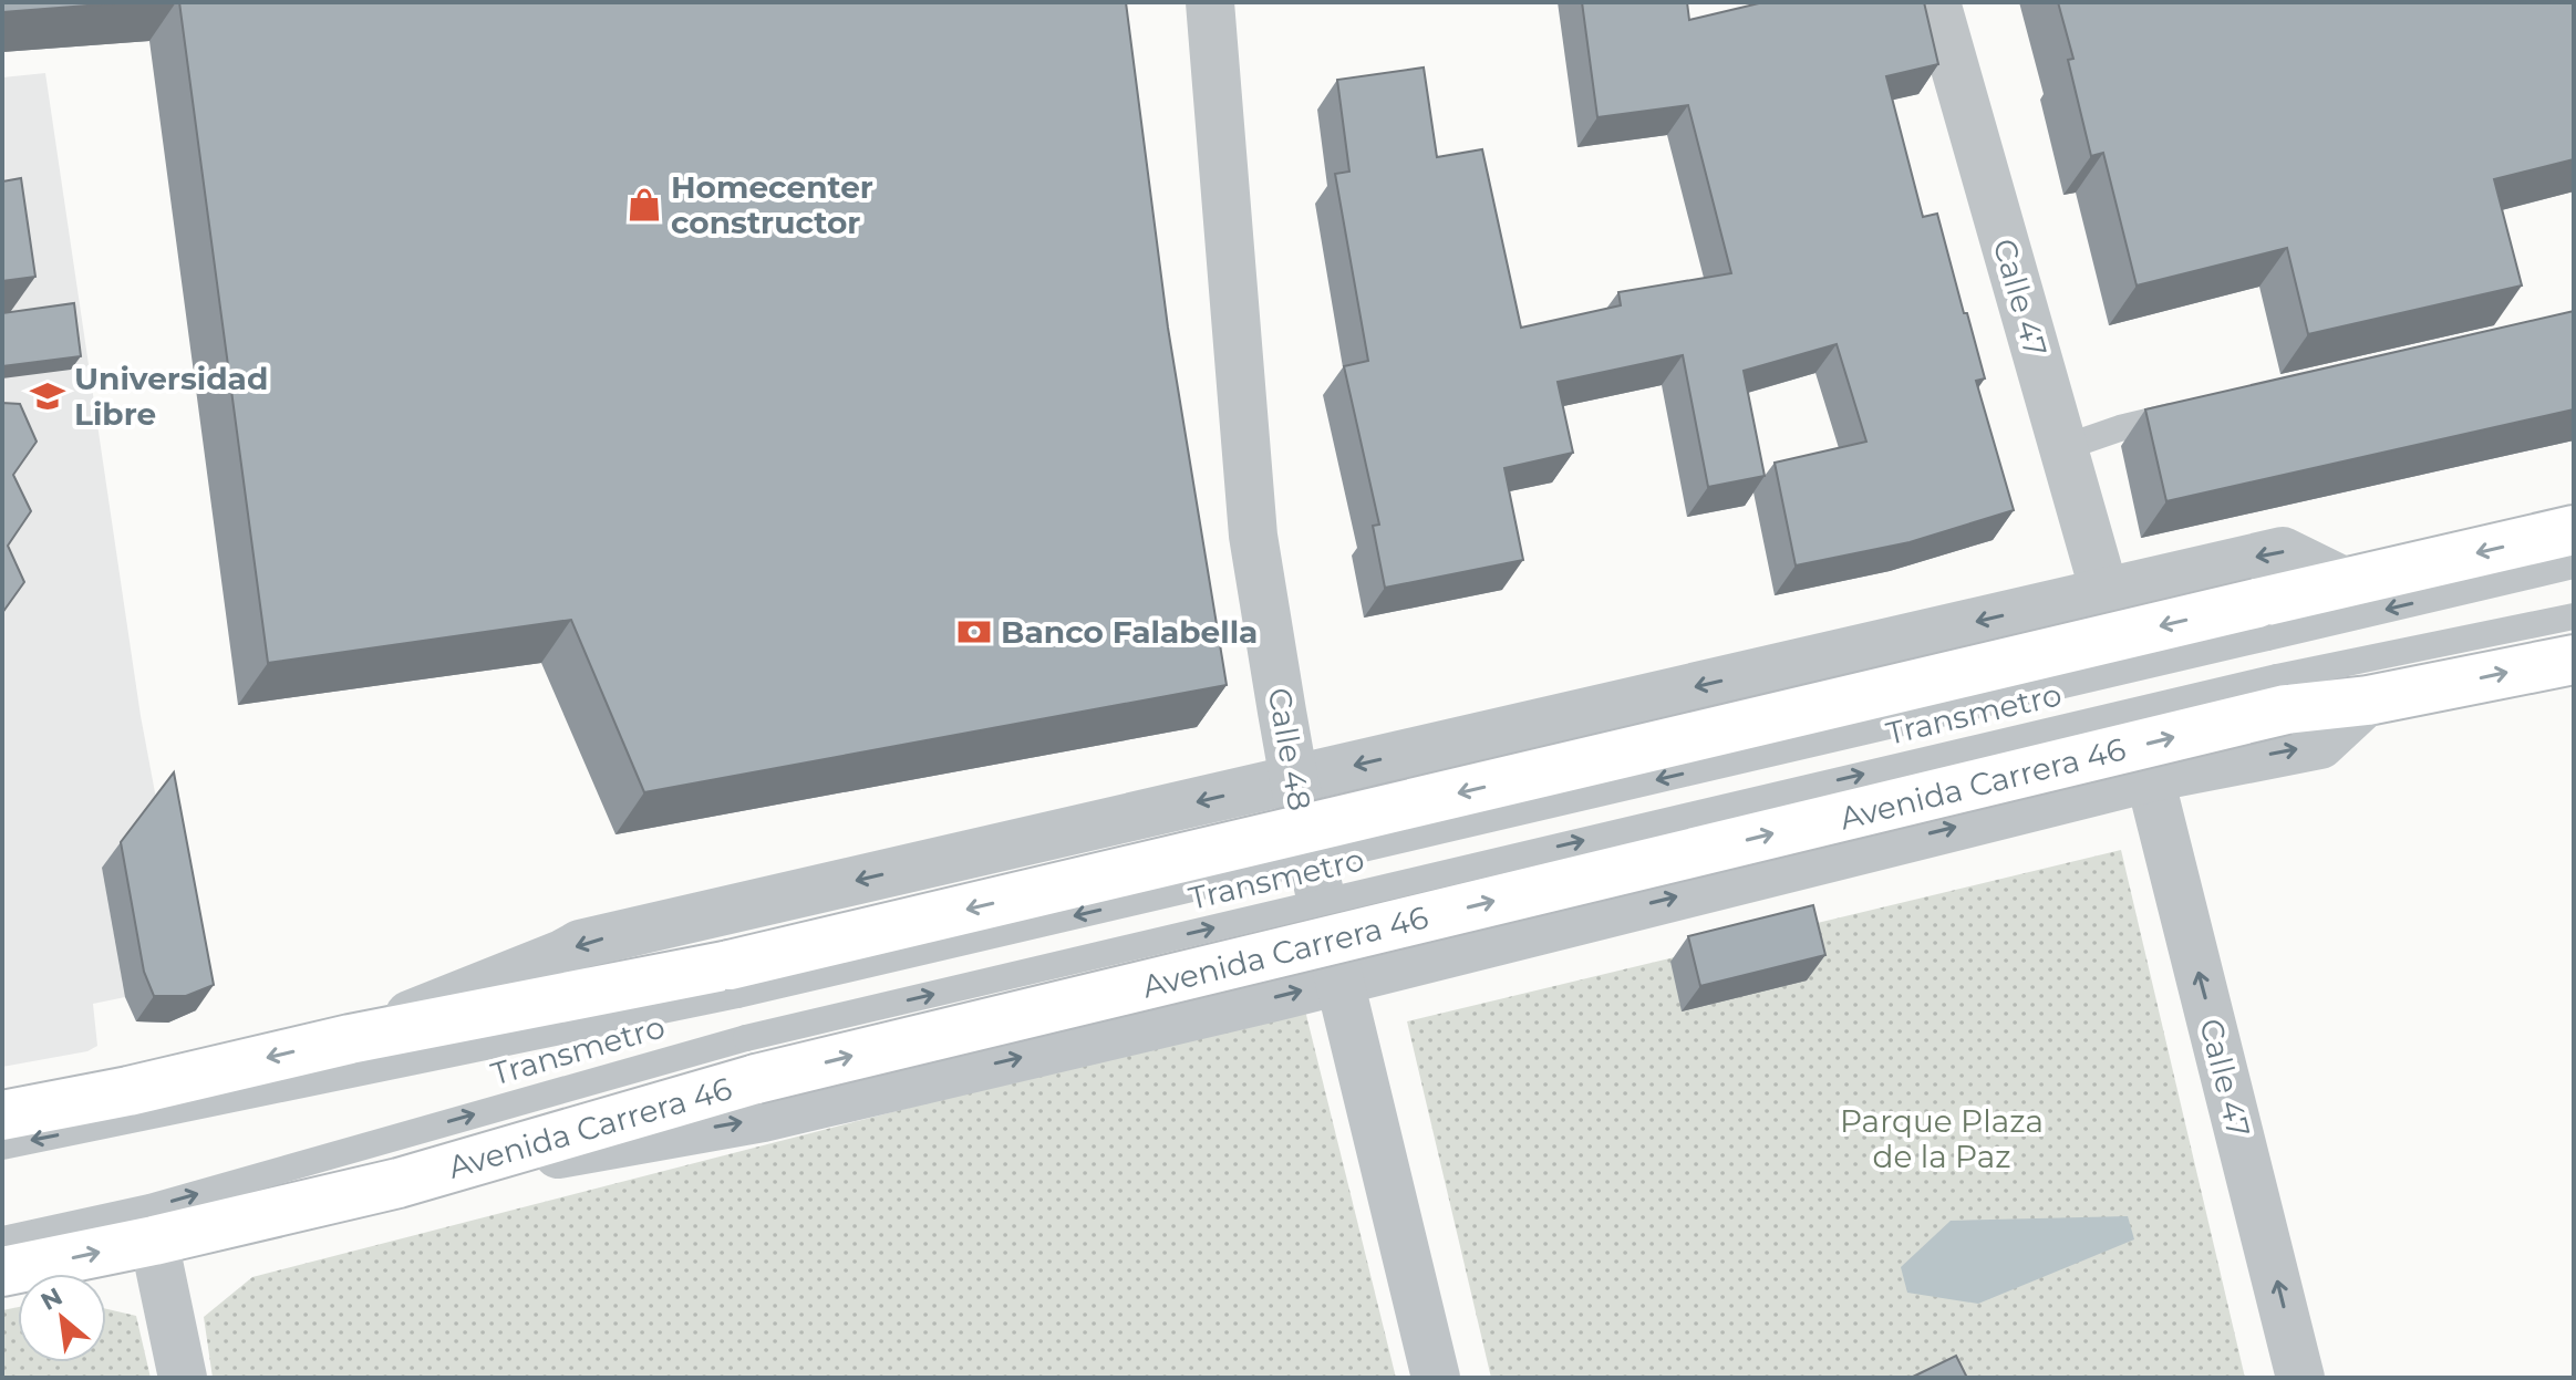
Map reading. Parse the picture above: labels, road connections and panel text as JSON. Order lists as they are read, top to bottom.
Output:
{
  "streets": {
    "main road": ["Avenida Carrera 46"],
    "street": ["Calle 47", "Calle 48"],
    "lane": ["Transmetro"]
  },
  "crossings": [
    ["Transmetro", "Avenida Carrera 46"]
  ],
  "one_way": ["Calle 47"],
  "parks": ["Parque Plaza de la Paz"],
  "places": {
    "shop": ["Homecenter constructor"],
    "school or university": ["Universidad Libre"],
    "bank": ["Banco Falabella"]
  },
  "north": "top left"
}
